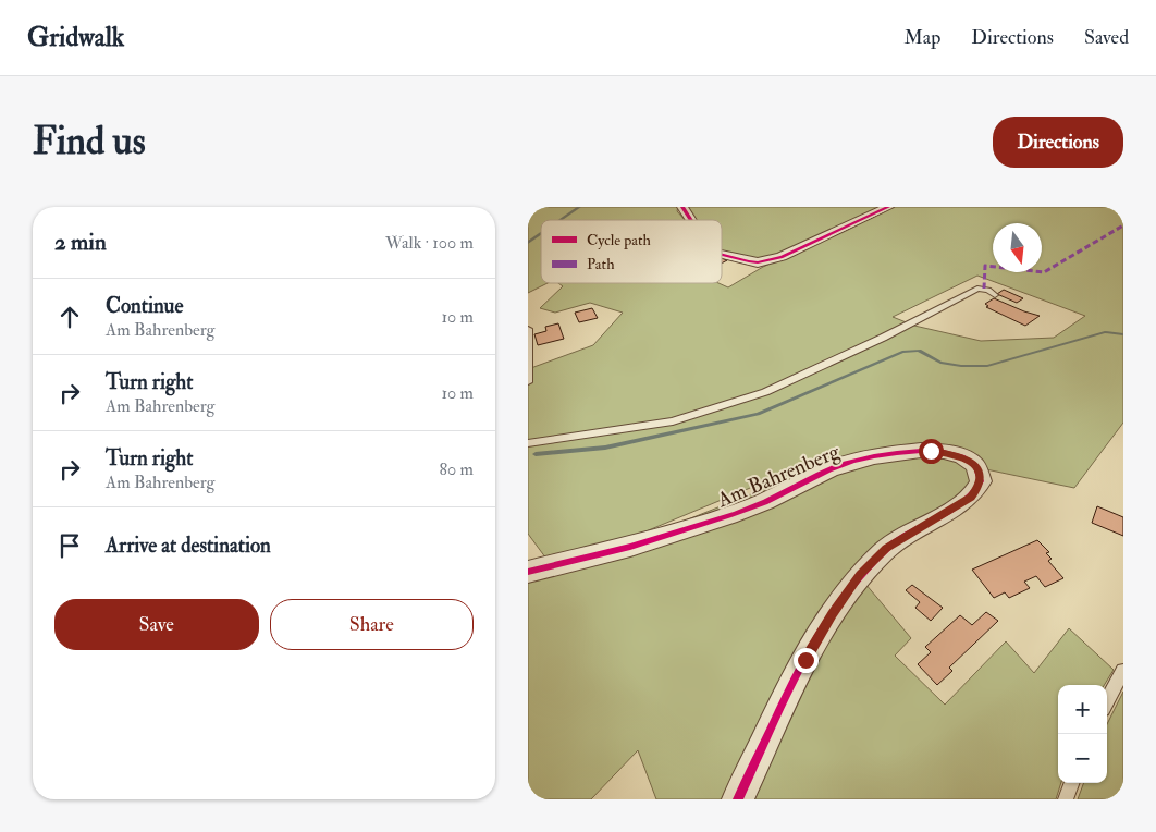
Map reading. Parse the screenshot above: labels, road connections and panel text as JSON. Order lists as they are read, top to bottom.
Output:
{
  "streets": {
    "street": ["Am Bahrenberg"]
  },
  "legend": ["Cycle path", "Path"],
  "north": "bottom",
  "page": {
    "header": "Gridwalk",
    "nav": ["Map", "Directions", "Saved"],
    "buttons": [
      "Directions",
      ["Save", "Share"]
    ],
    "title": "Find us",
    "heading": ["2 min", "Walk · 100 m"],
    "list": [
      ["Continue", "Am Bahrenberg", "10 m"],
      ["Turn right", "Am Bahrenberg", "10 m"],
      ["Turn right", "Am Bahrenberg", "80 m"],
      "Arrive at destination"
    ],
    "map_buttons": ["+", "−"]
  }
}
